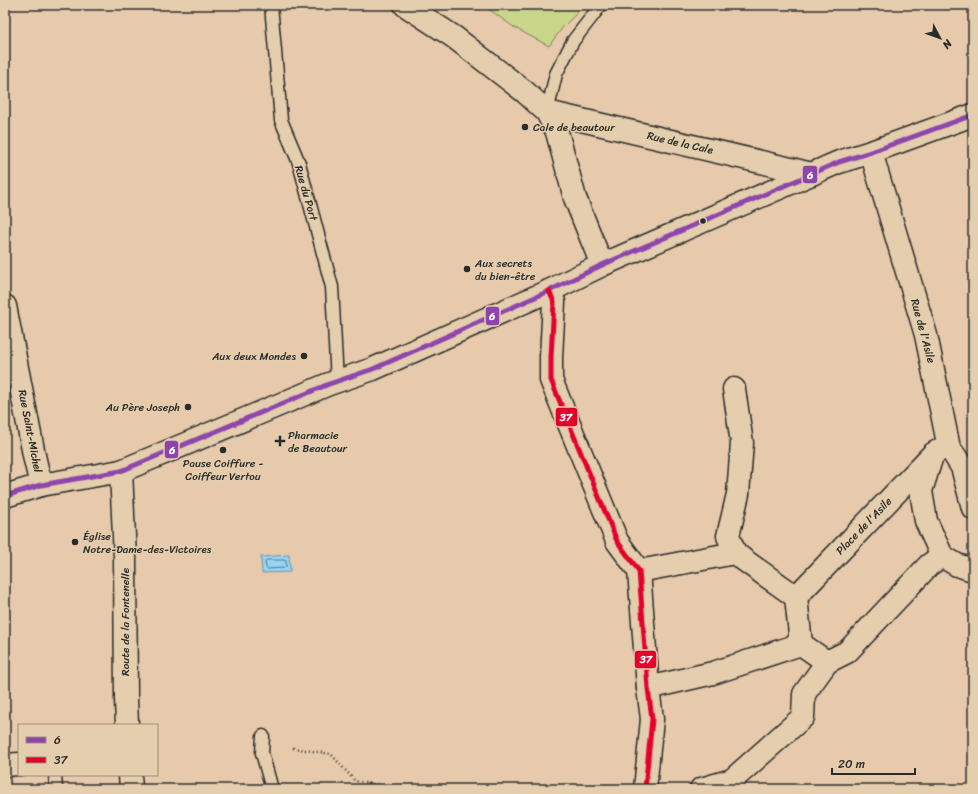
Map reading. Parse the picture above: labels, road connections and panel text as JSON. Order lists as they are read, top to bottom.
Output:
{
  "streets": {
    "street": [
      "Rue de la Cale",
      "Rue de l'Asile",
      "Rue Saint-Michel",
      "Place de l'Asile",
      "Route de la Fontenelle"
    ],
    "lane": ["Rue du Port"]
  },
  "crossings": [
    ["Rue de l'Asile", "Place de l'Asile"]
  ],
  "places": {
    "other": [
      "Cale de beautour",
      "Aux secrets du bien-être",
      "Aux deux Mondes",
      "Au Père Joseph",
      "Pause Coiffure - Coiffeur Vertou",
      "Église Notre-Dame-des-Victoires"
    ],
    "health": ["Pharmacie de Beautour"]
  },
  "lines": ["transit line 6", "transit line 37"],
  "legend": ["6", "37"],
  "scale_bar": "20 m",
  "north": "bottom right"
}
